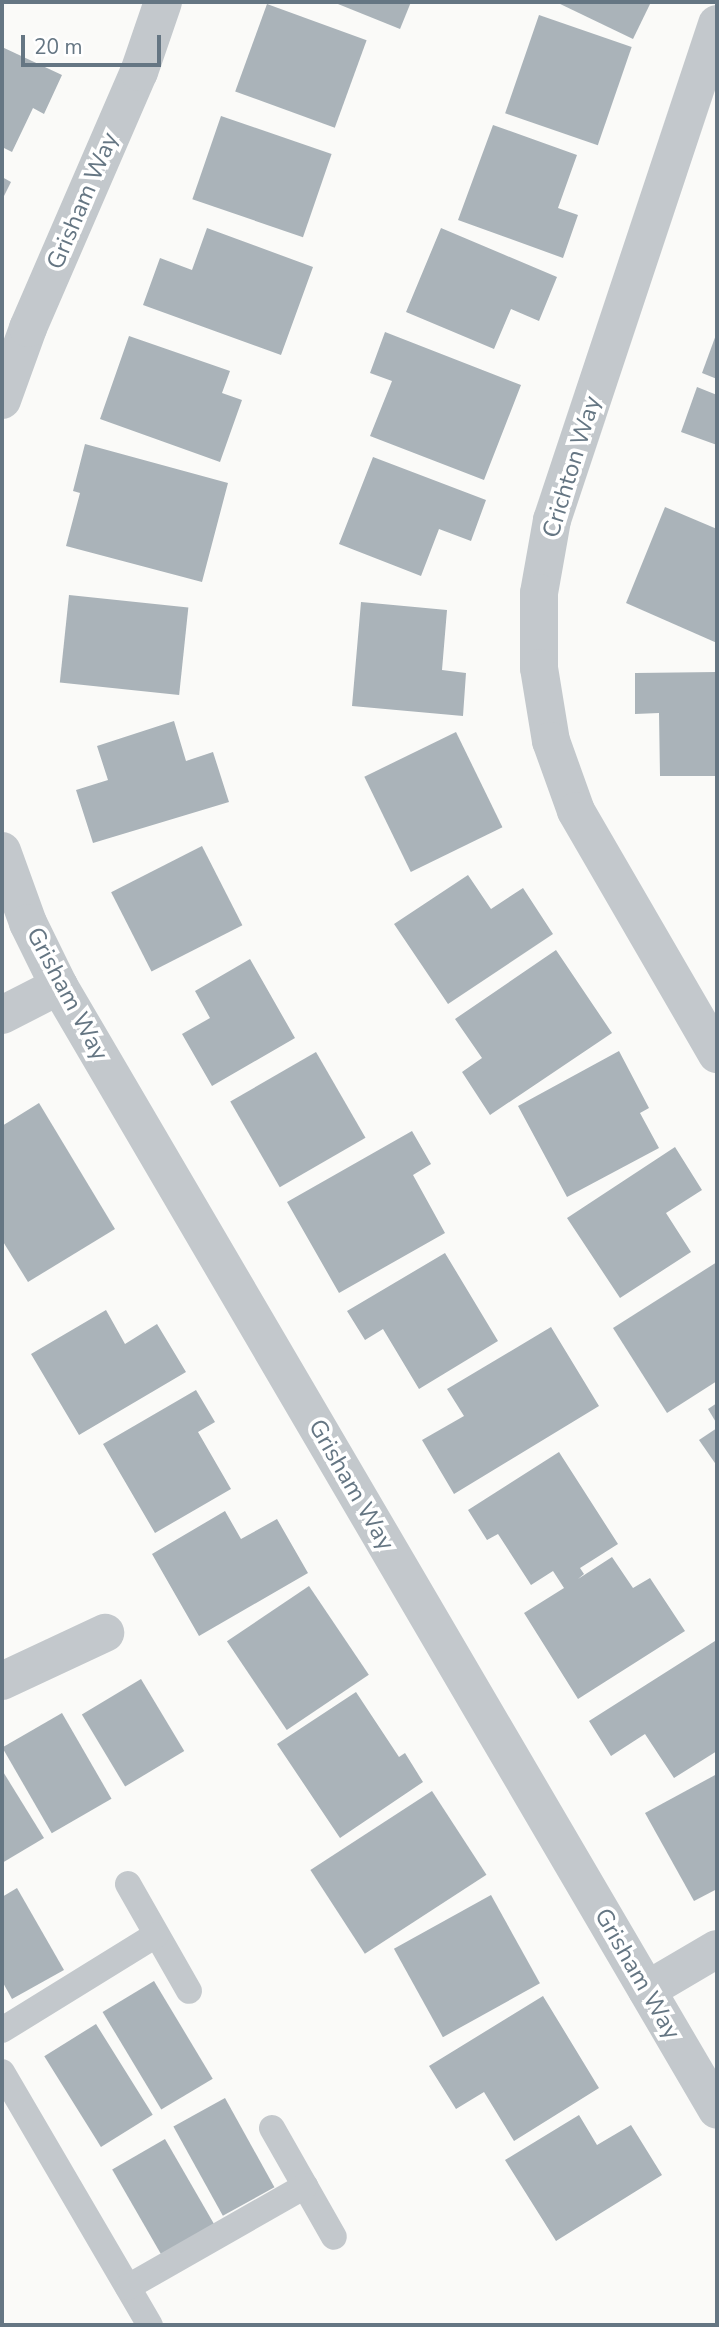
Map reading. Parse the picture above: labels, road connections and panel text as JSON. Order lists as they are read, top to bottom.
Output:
{
  "streets": {
    "street": ["Grisham Way", "Crichton Way"]
  },
  "scale_bar": "20 m"
}
